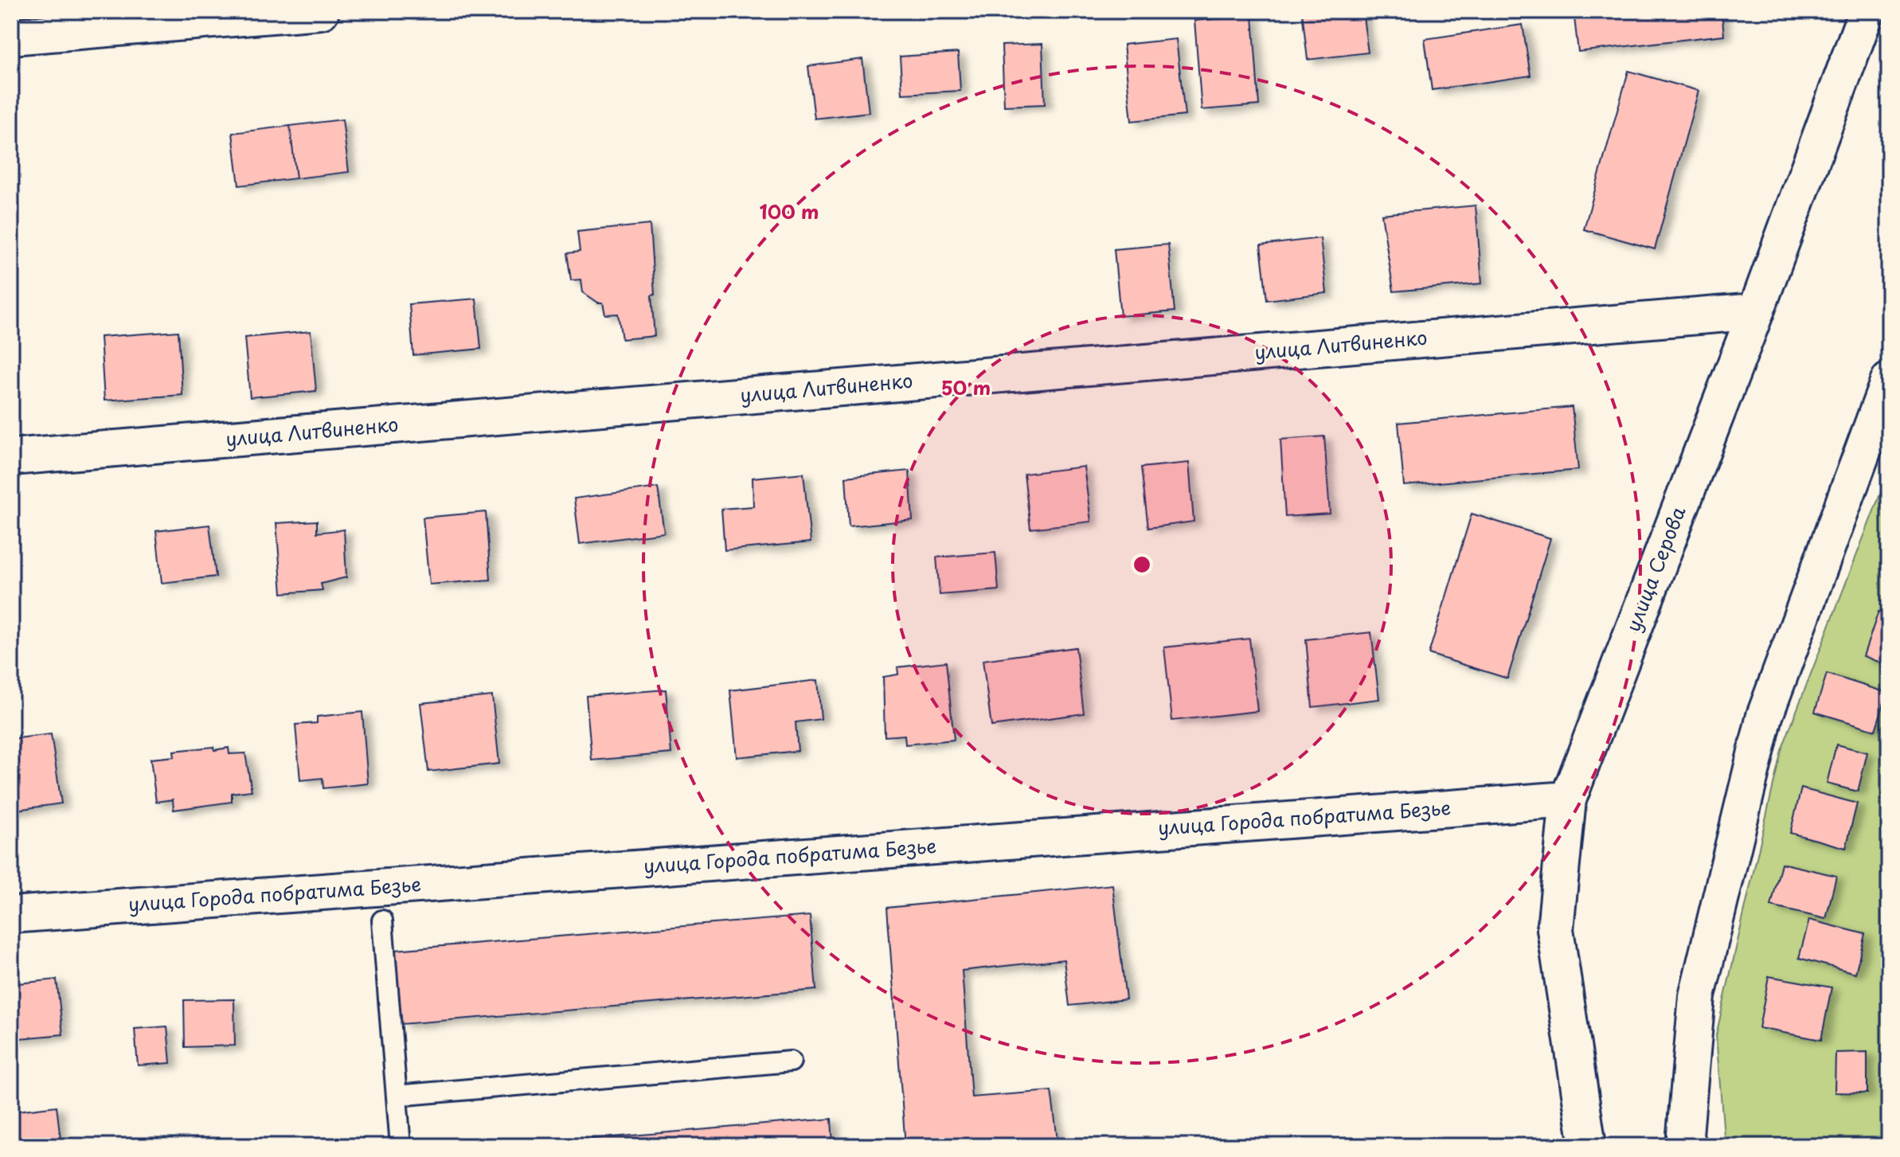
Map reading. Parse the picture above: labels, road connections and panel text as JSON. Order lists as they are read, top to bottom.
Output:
{
  "streets": {
    "street": ["улица Литвиненко", "улица Серова", "улица Города побратима Безье"]
  },
  "crossings": [
    ["улица Литвиненко", "улица Серова"],
    ["улица Серова", "улица Города побратима Безье"]
  ],
  "rings": ["100 m", "50 m"]
}
